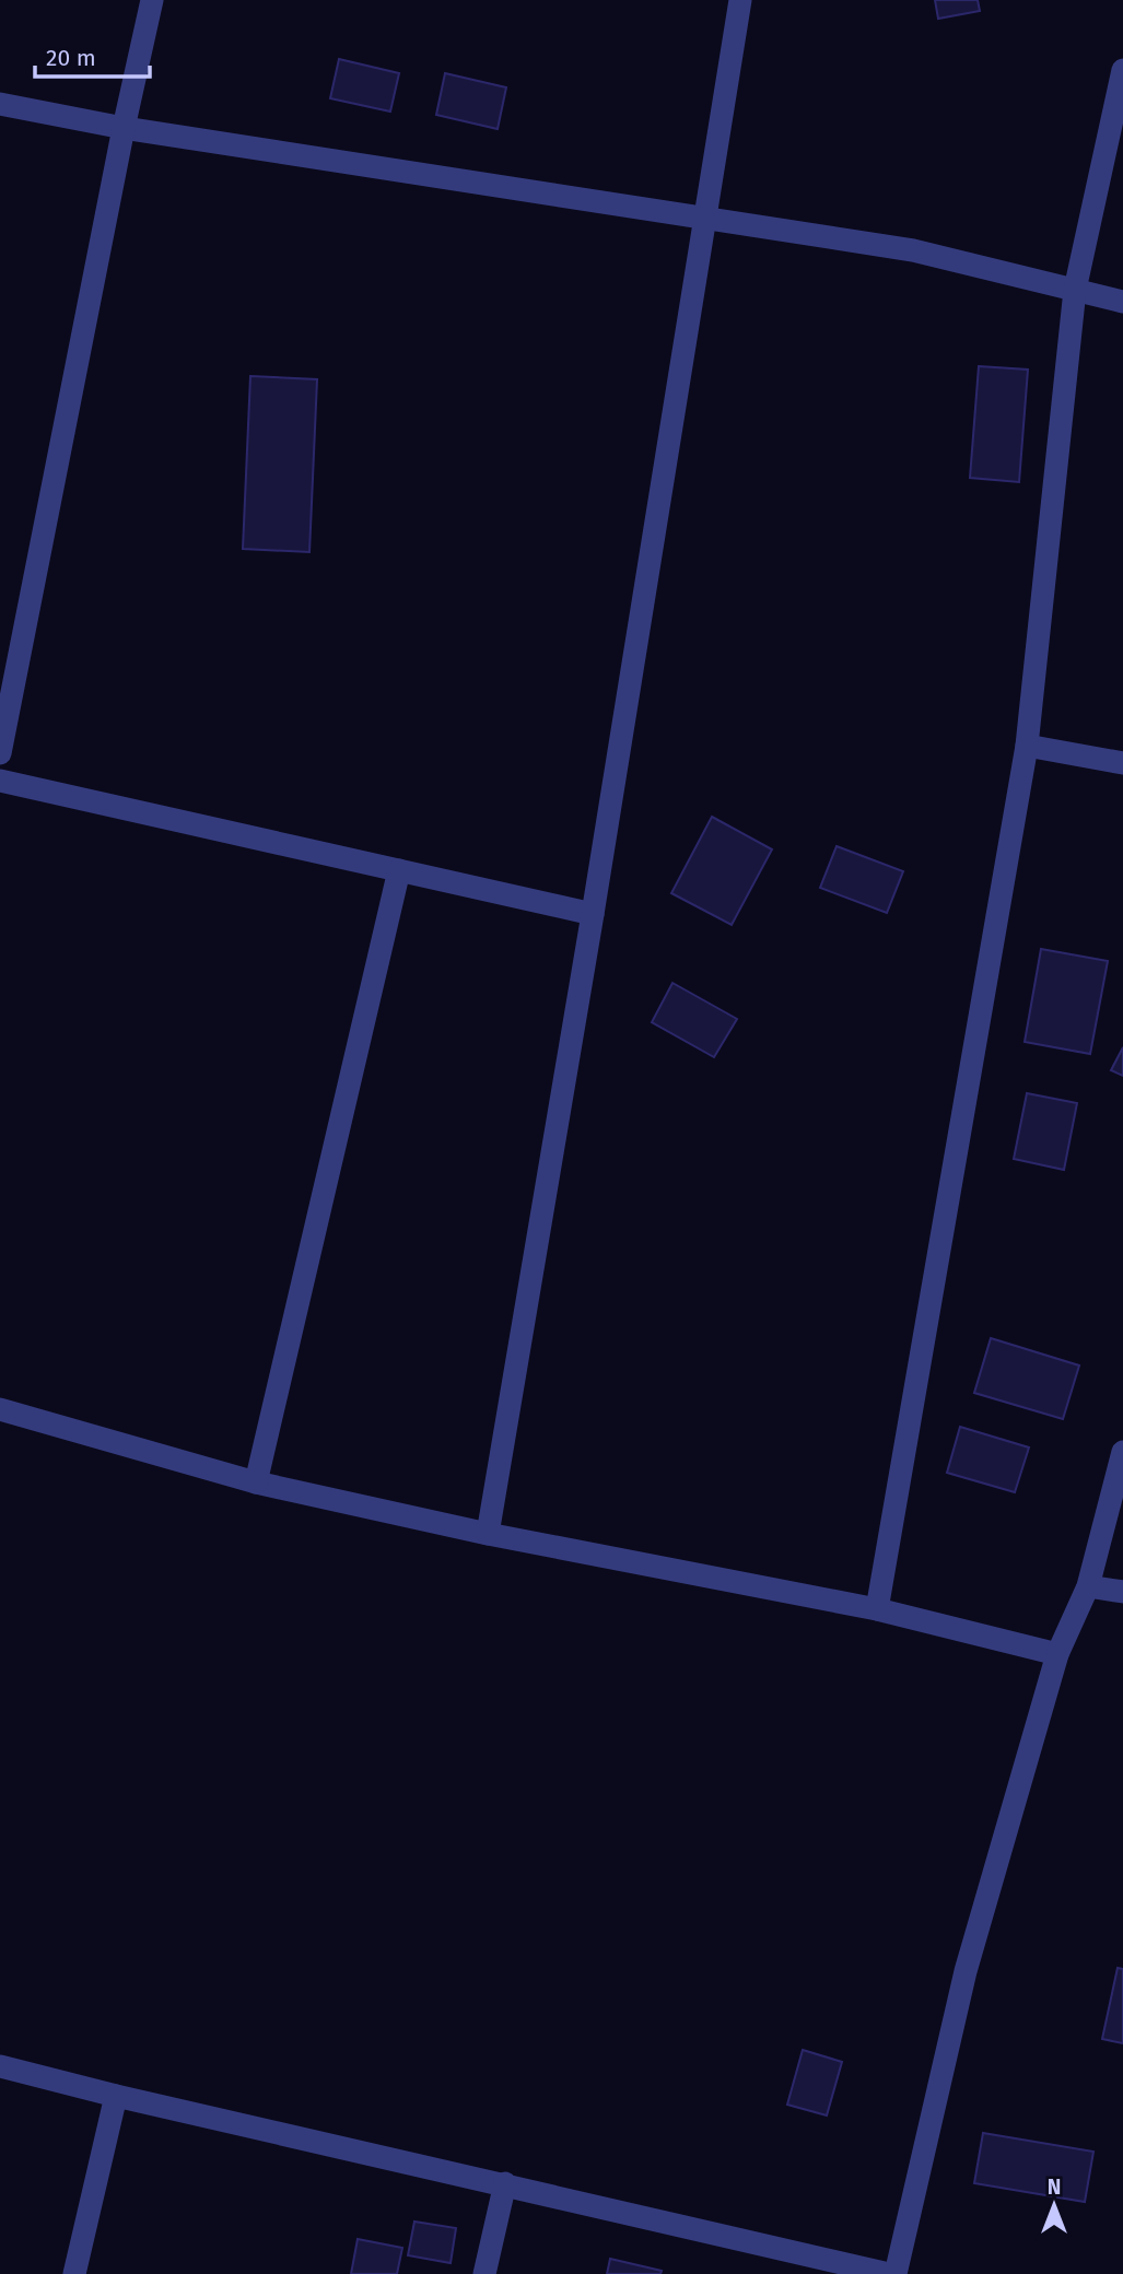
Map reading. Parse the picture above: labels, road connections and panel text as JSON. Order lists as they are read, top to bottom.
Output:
{
  "scale_bar": "20 m",
  "north": "top"
}
